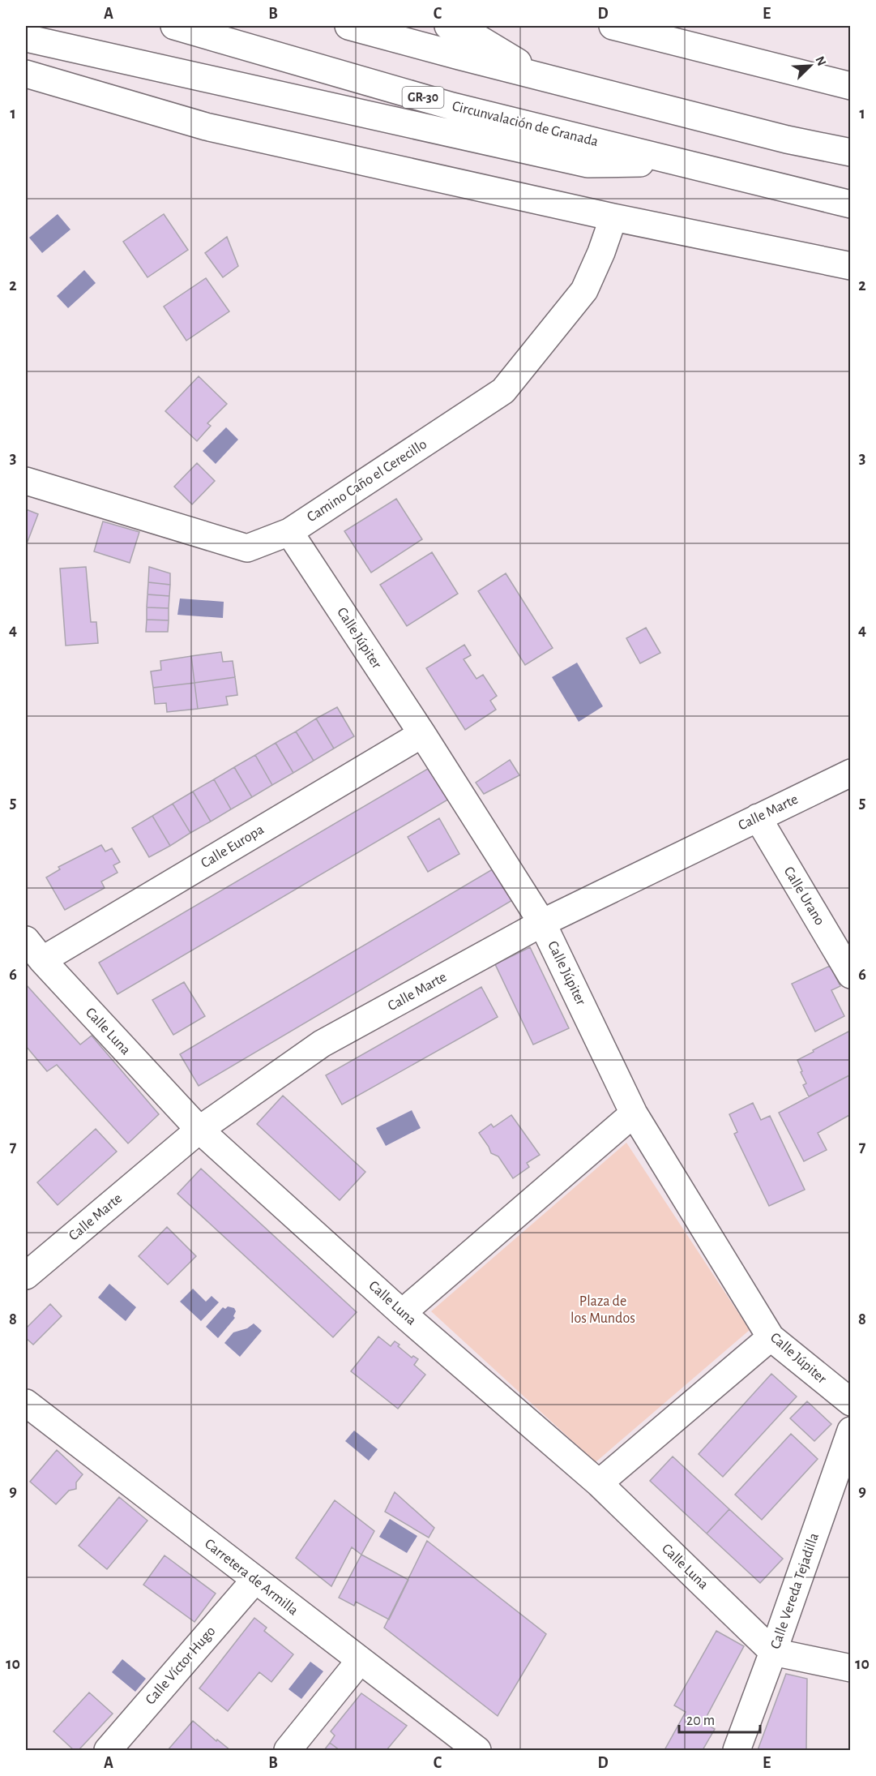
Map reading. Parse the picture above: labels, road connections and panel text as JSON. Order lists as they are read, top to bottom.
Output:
{
  "streets": {
    "main road": [
      "GR-30",
      "Circunvalación de Granada",
      "Camino Caño el Cerecillo",
      "Calle Júpiter",
      "Calle Marte",
      "Calle Europa",
      "Calle Urano",
      "Calle Luna",
      "Carretera de Armilla",
      "Calle Vereda Tejadilla",
      "Calle Víctor Hugo"
    ]
  },
  "crossings": [
    ["Camino Caño el Cerecillo", "Calle Júpiter"],
    ["Calle Júpiter", "Calle Marte"],
    ["Calle Júpiter", "Calle Europa"],
    ["Calle Marte", "Calle Urano"],
    ["Calle Marte", "Calle Luna"],
    ["Calle Europa", "Calle Luna"],
    ["Calle Luna", "Calle Vereda Tejadilla"],
    ["Carretera de Armilla", "Calle Víctor Hugo"]
  ],
  "parks": ["Plaza de los Mundos"],
  "scale_bar": "20 m",
  "north": "top right",
  "grid": {
    "columns": [
      "A",
      "B",
      "C",
      "D",
      "E"
    ],
    "rows": [
      "1",
      "2",
      "3",
      "4",
      "5",
      "6",
      "7",
      "8",
      "9",
      "10"
    ]
  }
}
